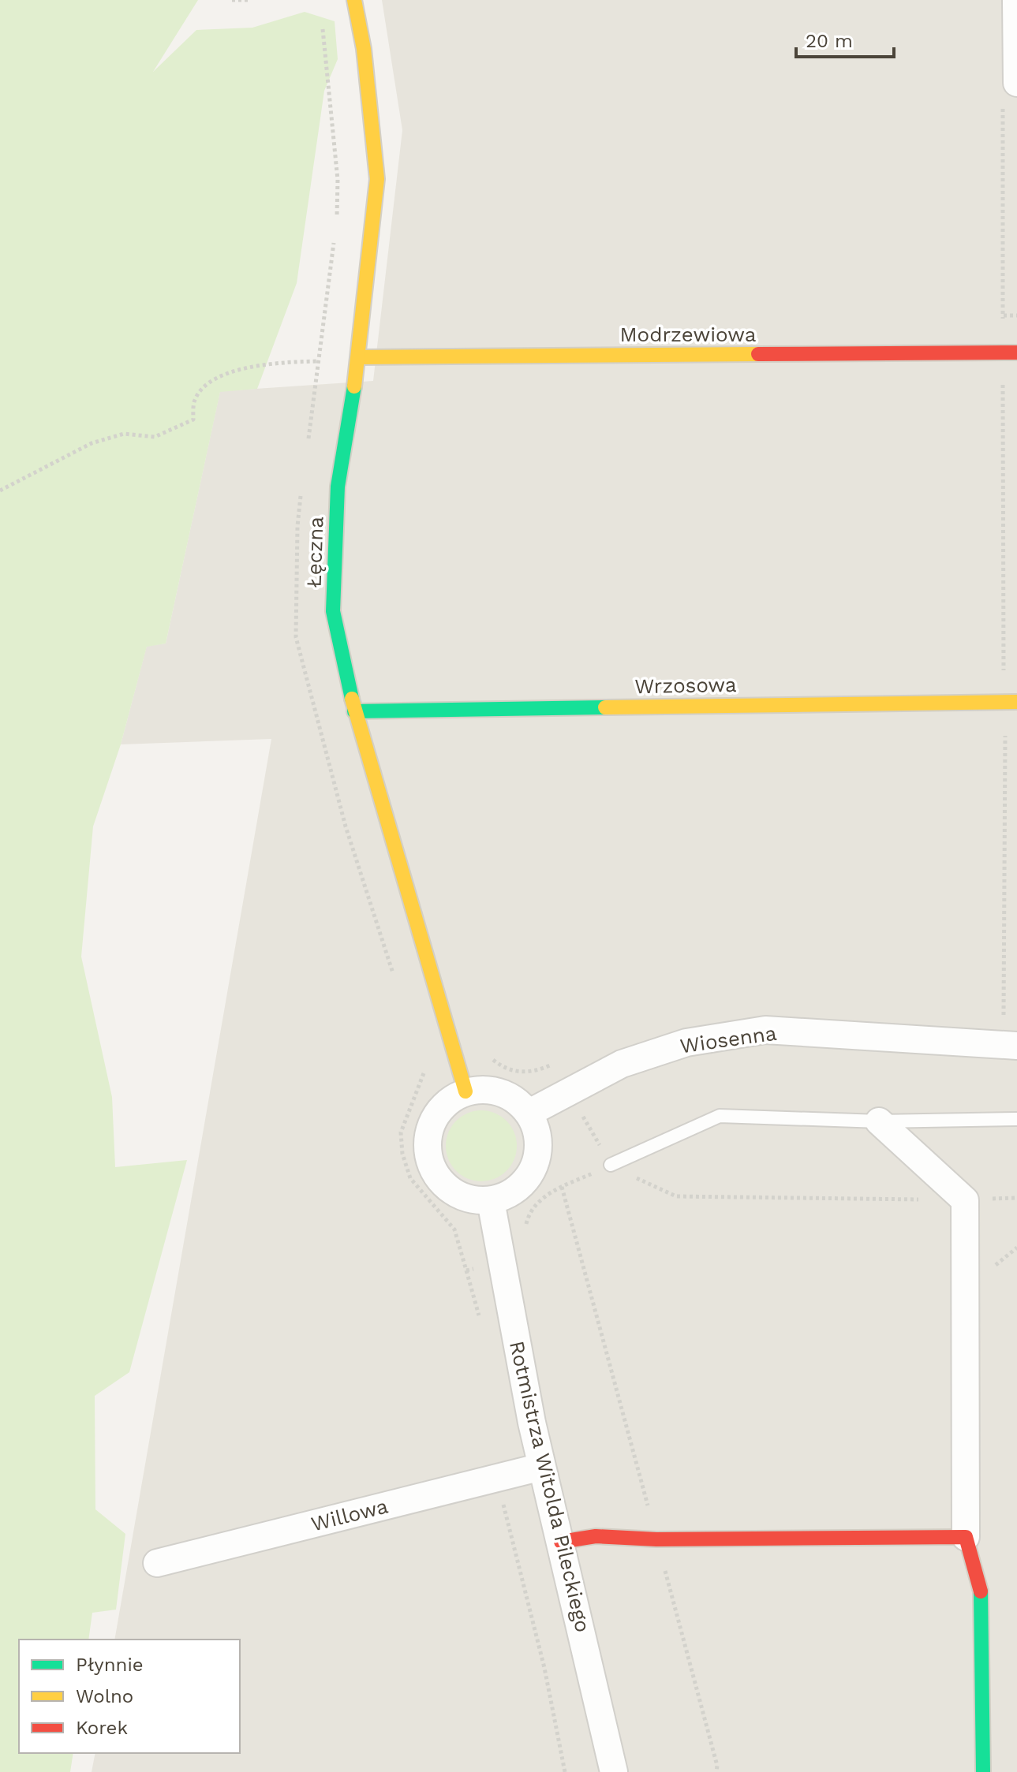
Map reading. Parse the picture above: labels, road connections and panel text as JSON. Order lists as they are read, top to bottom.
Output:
{
  "streets": {
    "street": [
      "Modrzewiowa",
      "Łęczna",
      "Wrzosowa",
      "Wiosenna",
      "Rotmistrza Witolda Pileckiego",
      "Willowa"
    ]
  },
  "crossings": [
    ["Modrzewiowa", "Łęczna"],
    ["Łęczna", "Wrzosowa"],
    ["Łęczna", "Wiosenna"],
    ["Łęczna", "Rotmistrza Witolda Pileckiego"],
    ["Wiosenna", "Rotmistrza Witolda Pileckiego"],
    ["Rotmistrza Witolda Pileckiego", "Willowa"]
  ],
  "legend": ["Płynnie", "Wolno", "Korek"],
  "scale_bar": "20 m"
}
